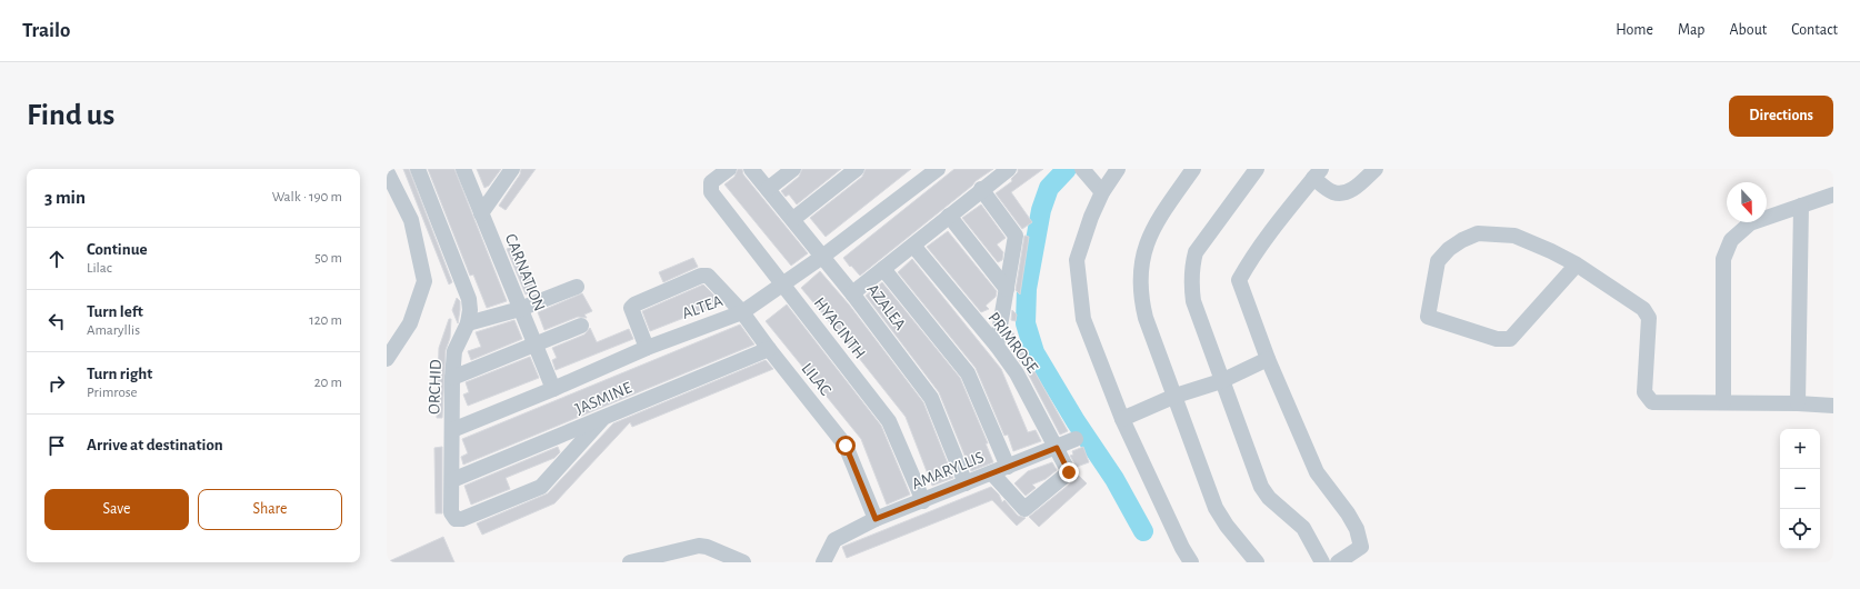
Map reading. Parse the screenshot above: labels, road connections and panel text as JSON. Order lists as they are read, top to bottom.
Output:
{
  "streets": {
    "street": [
      "CARNATION",
      "ALTEA",
      "AZALEA",
      "HYACINTH",
      "PRIMROSE",
      "LILAC",
      "ORCHID",
      "JASMINE",
      "AMARYLLIS"
    ]
  },
  "crossings": [
    ["CARNATION", "ALTEA"],
    ["ALTEA", "AZALEA"],
    ["ALTEA", "HYACINTH"],
    ["ALTEA", "LILAC"],
    ["ALTEA", "ORCHID"],
    ["AZALEA", "AMARYLLIS"],
    ["HYACINTH", "AMARYLLIS"],
    ["PRIMROSE", "AMARYLLIS"],
    ["LILAC", "JASMINE"],
    ["LILAC", "AMARYLLIS"],
    ["ORCHID", "JASMINE"]
  ],
  "north": "bottom",
  "page": {
    "header": "Trailo",
    "nav": [
      "Home",
      "Map",
      "About",
      "Contact"
    ],
    "buttons": [
      "Directions",
      ["Save", "Share"]
    ],
    "title": "Find us",
    "heading": ["3 min", "Walk · 190 m"],
    "list": [
      ["Continue", "Lilac", "50 m"],
      ["Turn left", "Amaryllis", "120 m"],
      ["Turn right", "Primrose", "20 m"],
      "Arrive at destination"
    ],
    "map_buttons": ["+", "−"]
  }
}
